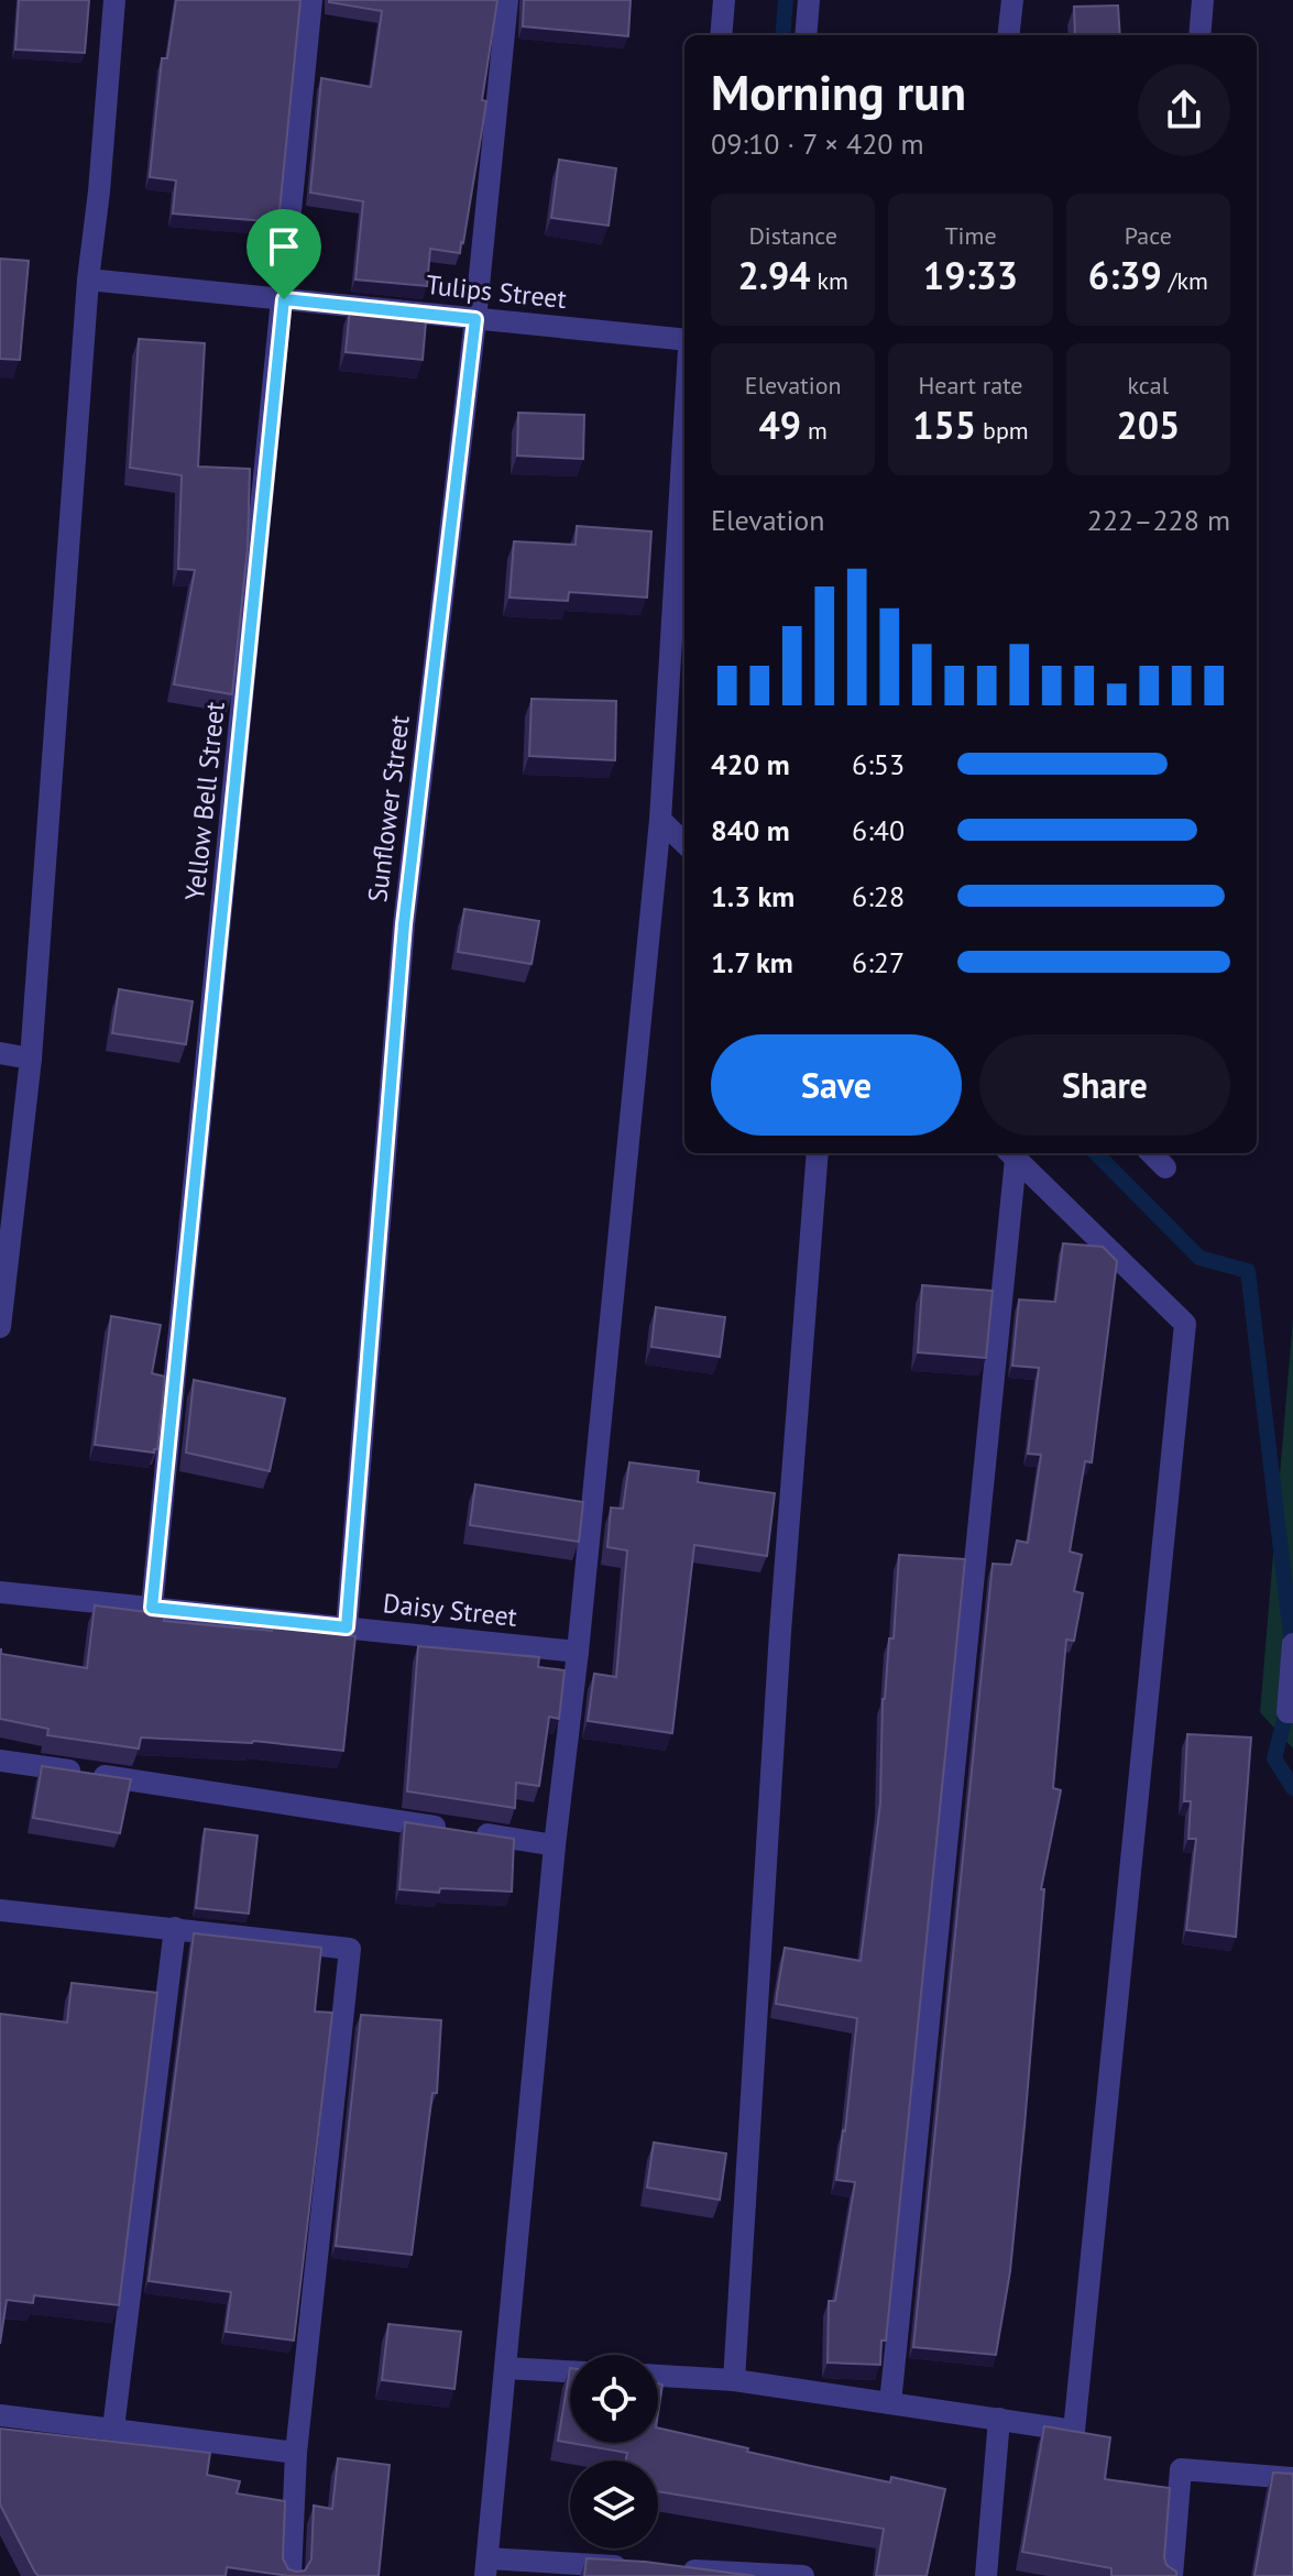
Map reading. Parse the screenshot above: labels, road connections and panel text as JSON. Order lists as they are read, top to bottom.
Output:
{
  "streets": {
    "street": [
      "Tulips Street",
      "Yellow Bell Street",
      "Sunflower Street",
      "Daisy Street"
    ]
  },
  "crossings": [
    ["Tulips Street", "Yellow Bell Street"],
    ["Tulips Street", "Sunflower Street"],
    ["Yellow Bell Street", "Daisy Street"],
    ["Sunflower Street", "Daisy Street"]
  ],
  "page": {
    "heading": ["Morning run", "09:10 · 7 × 420 m"],
    "stats": [
      ["Distance", "2.94 km"],
      ["Time", "19:33"],
      ["Pace", "6:39 /km"],
      ["Elevation", "49 m"],
      ["Heart rate", "155 bpm"],
      ["kcal", "205"]
    ],
    "chart": ["Elevation", "222–228 m"],
    "list": [
      {
        "name": "420 m",
        "note": "6:53"
      },
      {
        "name": "840 m",
        "note": "6:40"
      },
      {
        "name": "1.3 km",
        "note": "6:28"
      },
      {
        "name": "1.7 km",
        "note": "6:27"
      }
    ],
    "buttons": ["Save", "Share"]
  }
}
